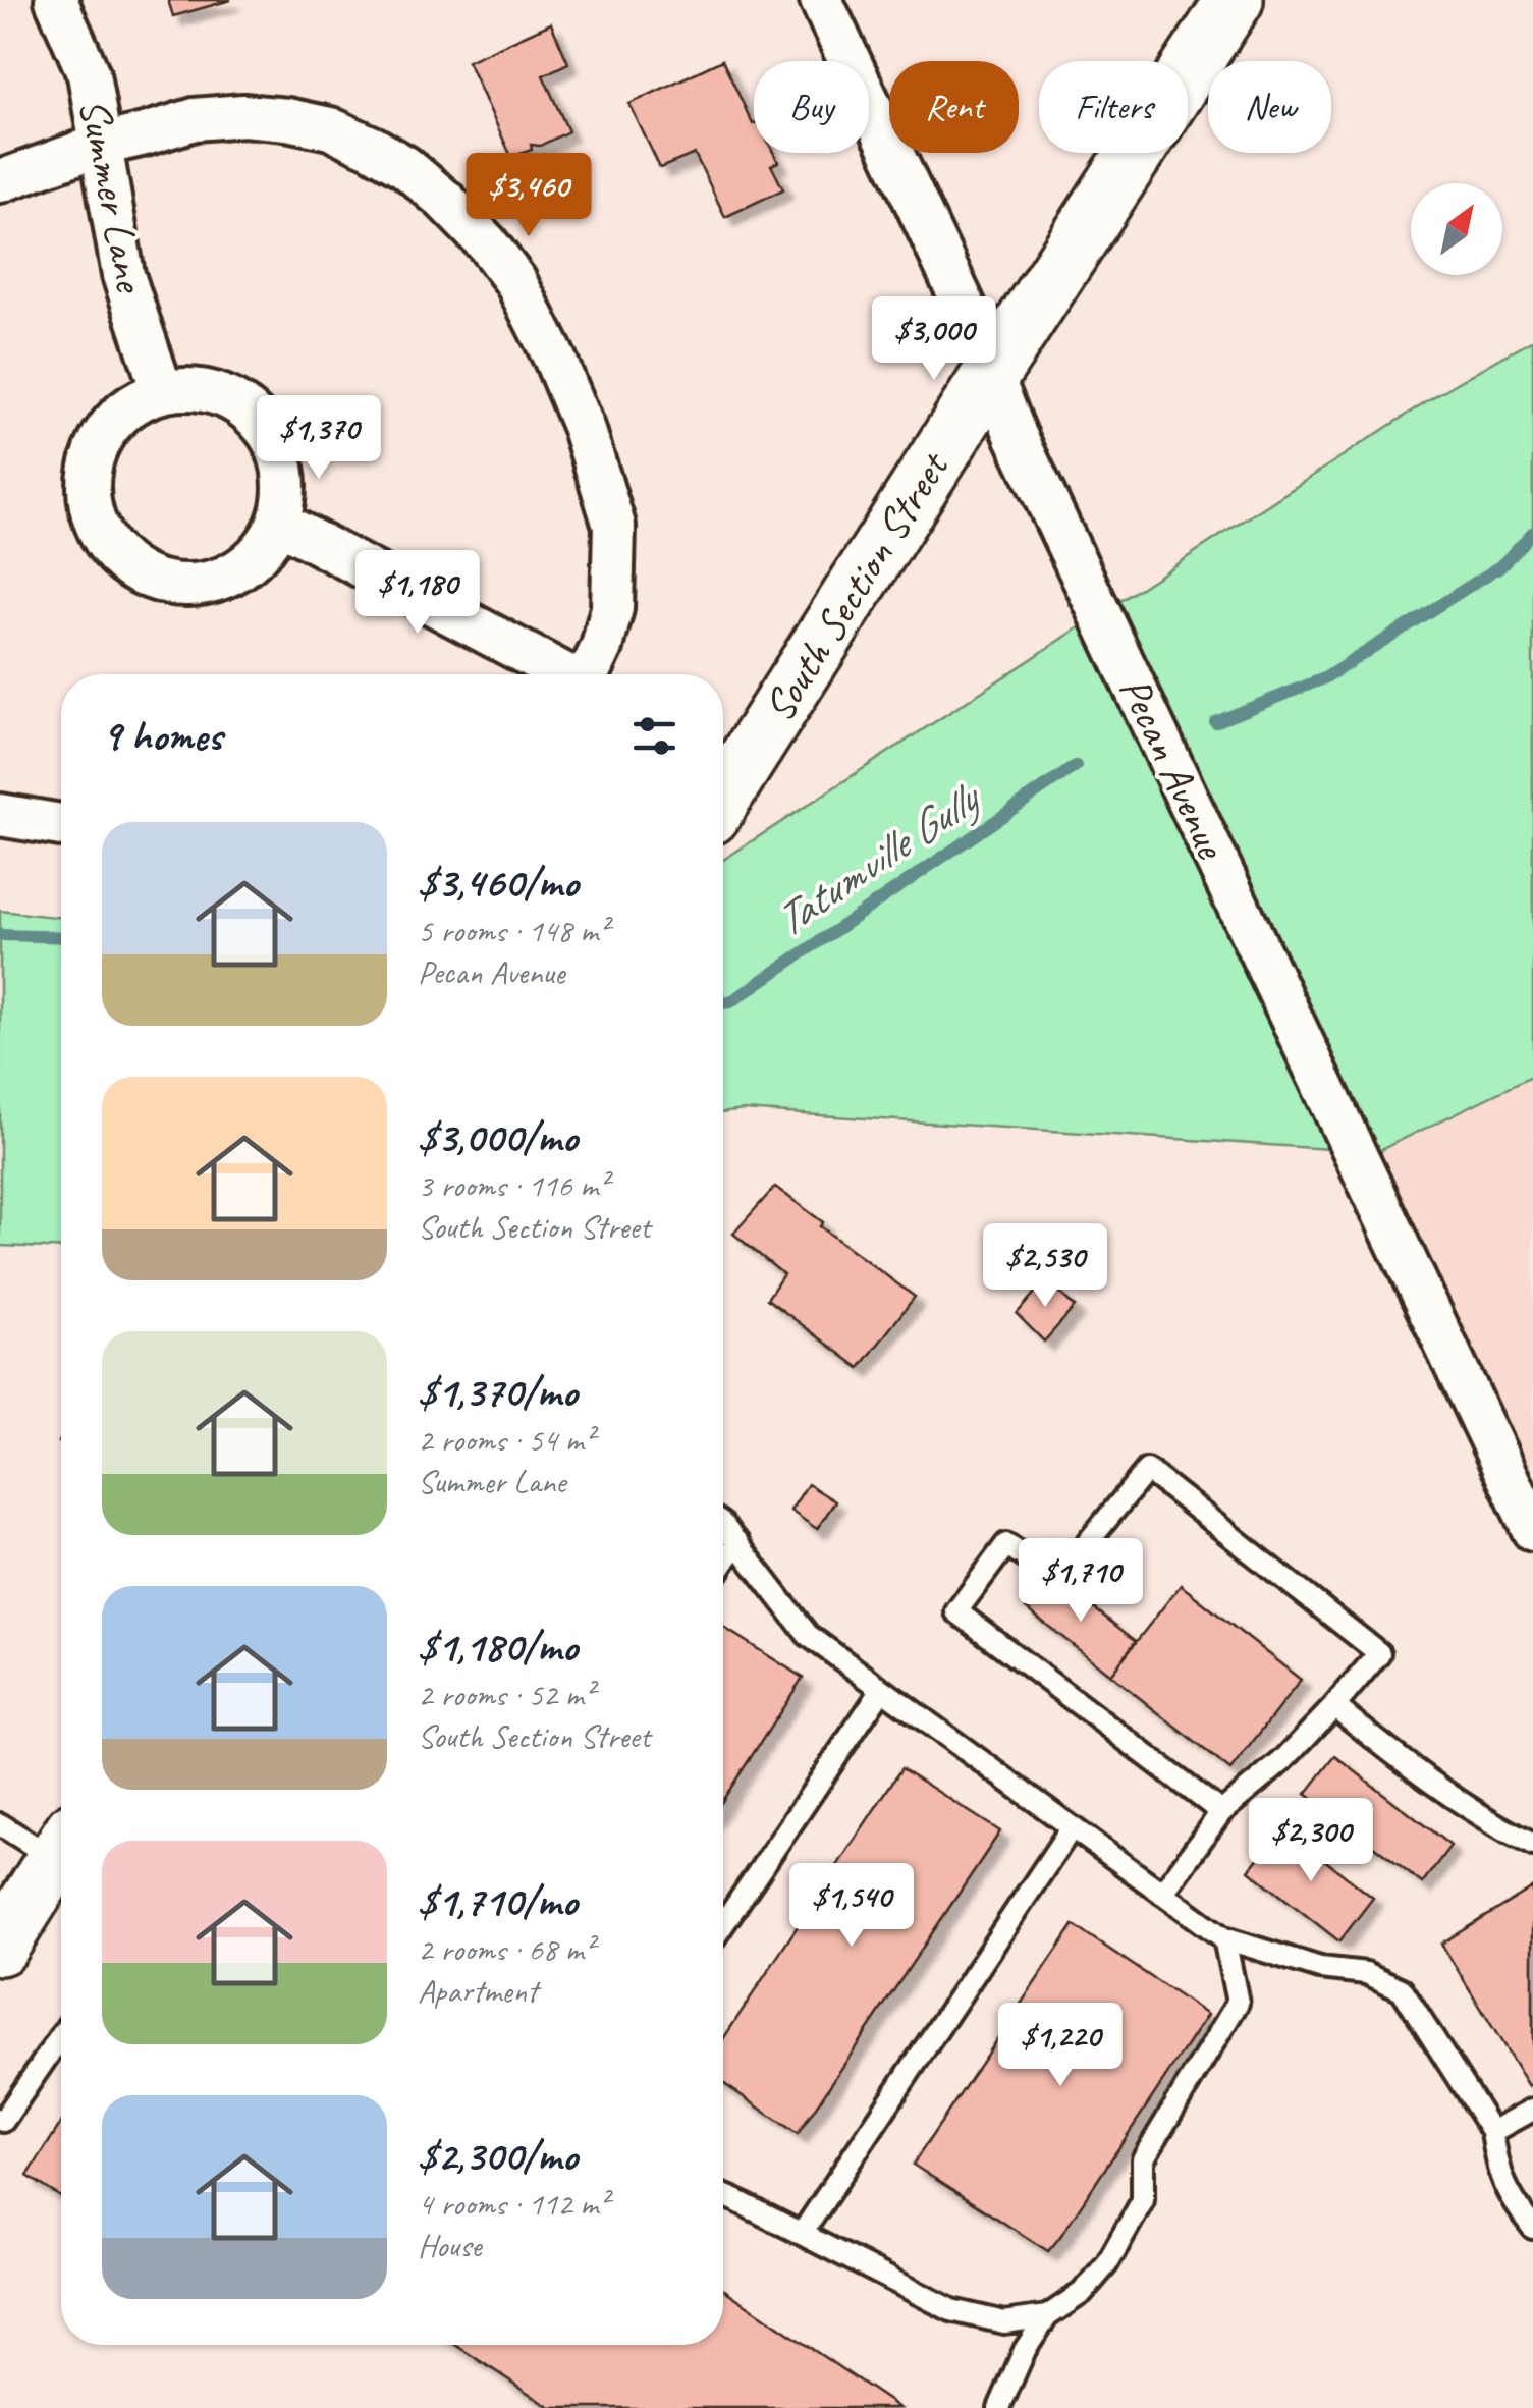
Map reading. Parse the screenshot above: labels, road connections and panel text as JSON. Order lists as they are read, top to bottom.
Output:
{
  "streets": {
    "street": ["Summer Lane", "South Section Street", "Pecan Avenue"]
  },
  "crossings": [
    ["South Section Street", "Pecan Avenue"]
  ],
  "water": ["Tatumville Gully"],
  "north": "top right",
  "page": {
    "chip": [
      "Buy",
      "Rent",
      "Filters",
      "New"
    ],
    "price": [
      "$3,460",
      "$3,000",
      "$1,370",
      "$1,180",
      "$2,530",
      "$1,710",
      "$2,300",
      "$1,540",
      "$1,220"
    ],
    "heading": "9 homes",
    "list": [
      {
        "name": "$3,460/mo",
        "note": "5 rooms · 148 m² · Pecan Avenue"
      },
      {
        "name": "$3,000/mo",
        "note": "3 rooms · 116 m² · South Section Street"
      },
      {
        "name": "$1,370/mo",
        "note": "2 rooms · 54 m² · Summer Lane"
      },
      {
        "name": "$1,180/mo",
        "note": "2 rooms · 52 m² · South Section Street"
      },
      {
        "name": "$1,710/mo",
        "note": "2 rooms · 68 m² · Apartment"
      },
      {
        "name": "$2,300/mo",
        "note": "4 rooms · 112 m² · House"
      }
    ]
  }
}
